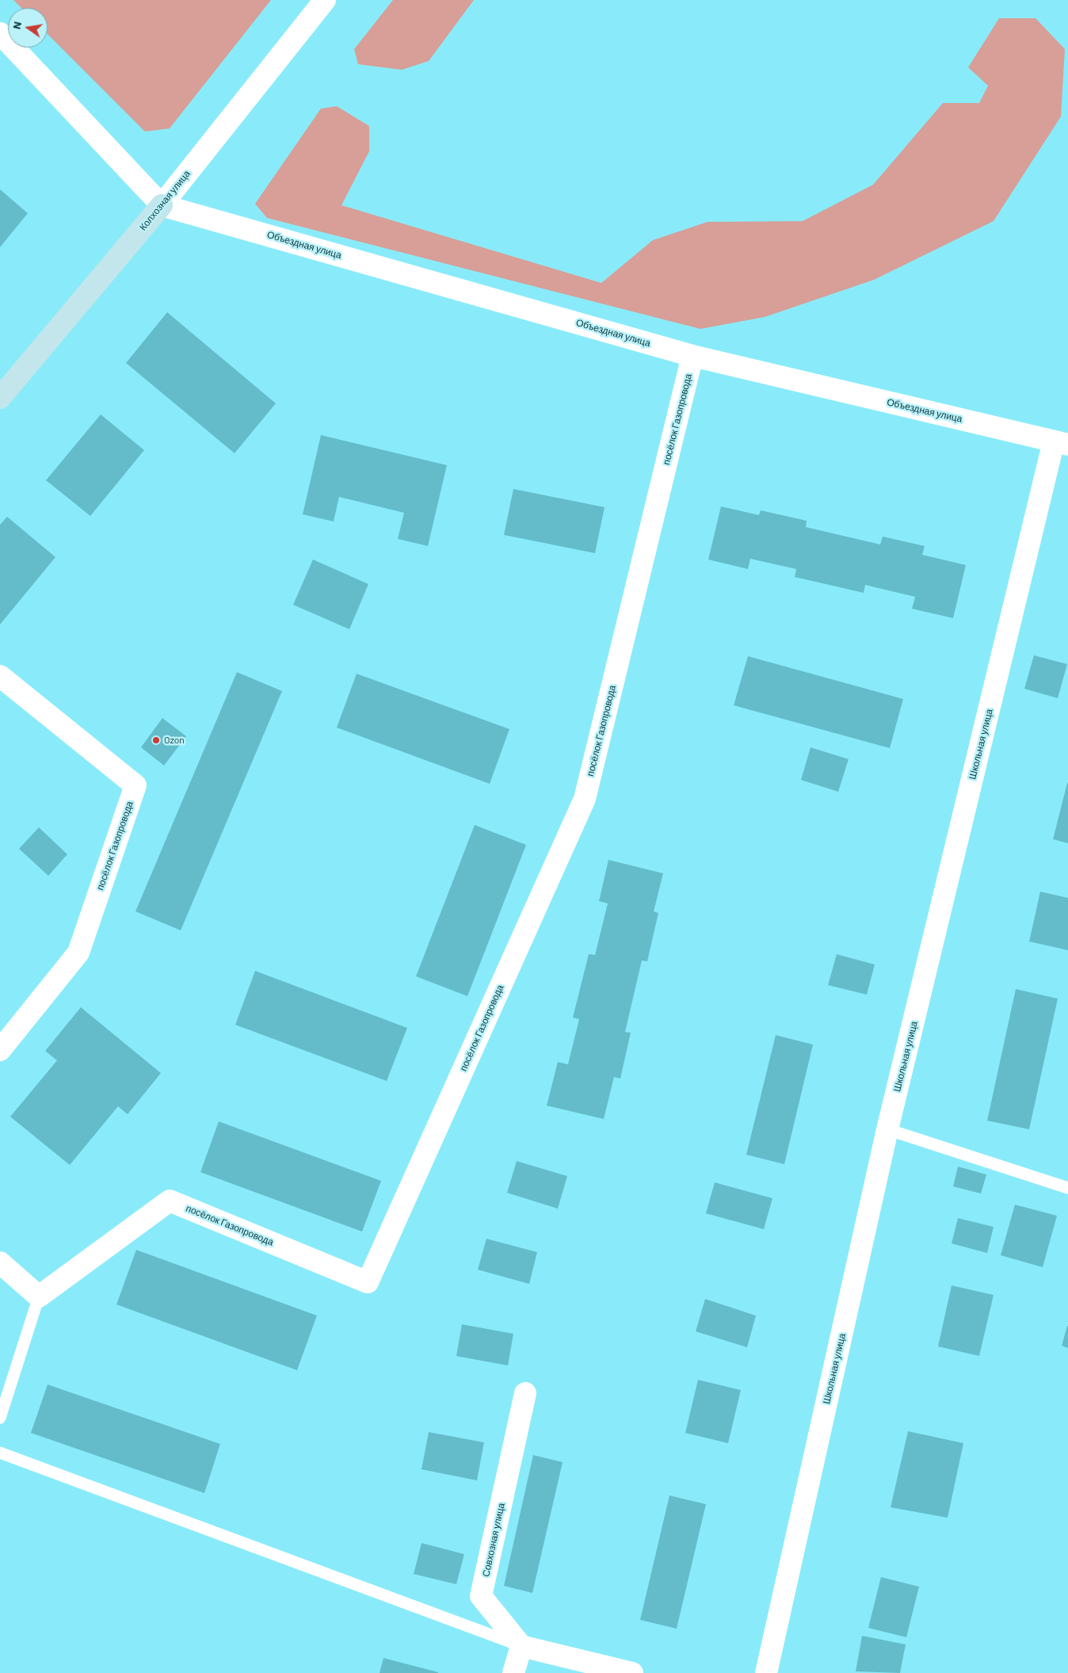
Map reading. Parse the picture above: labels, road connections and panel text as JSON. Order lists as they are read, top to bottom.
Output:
{
  "streets": {
    "main road": ["Колхозная улица"],
    "street": [
      "Объездная улица",
      "посёлок Газопровода",
      "Школьная улица",
      "Совхозная улица"
    ]
  },
  "crossings": [
    ["Колхозная улица", "Объездная улица"],
    ["Объездная улица", "посёлок Газопровода"],
    ["Объездная улица", "Школьная улица"]
  ],
  "places": ["Ozon"],
  "north": "left"
}
